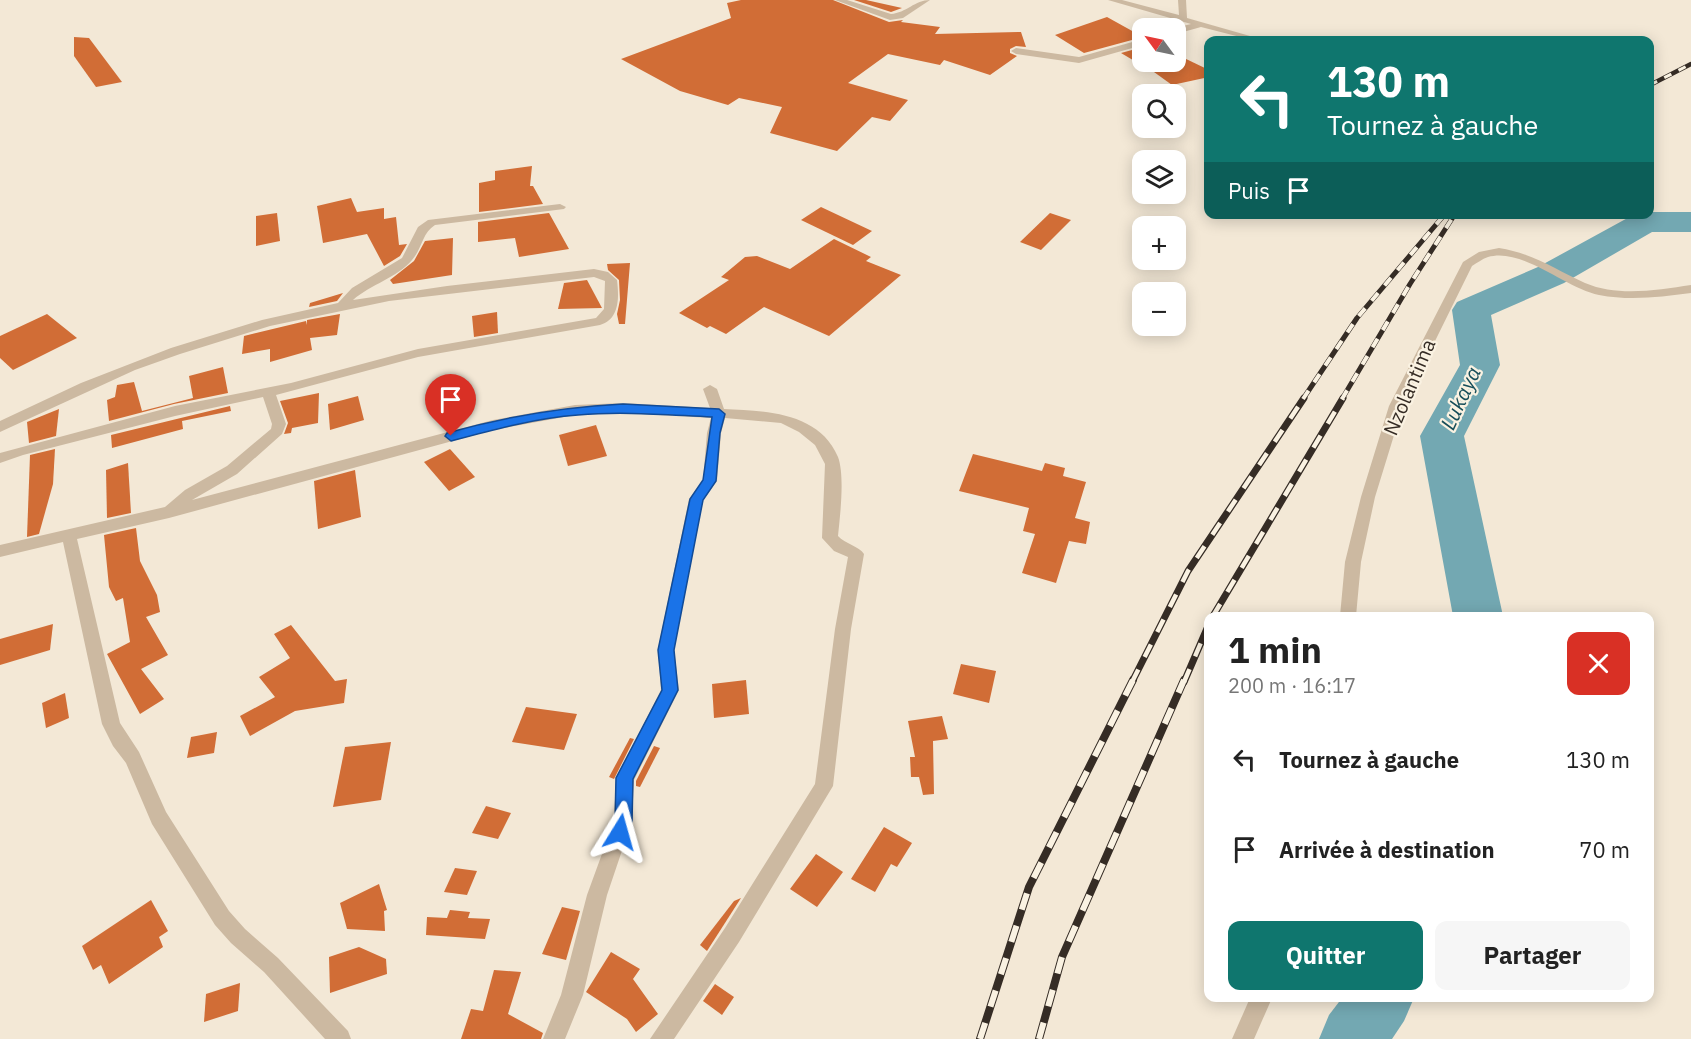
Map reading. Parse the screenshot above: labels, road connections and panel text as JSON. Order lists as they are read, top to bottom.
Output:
{
  "streets": {
    "street": ["Nzolantima"]
  },
  "water": ["Lukaya"],
  "north": "top left",
  "page": {
    "map_buttons": ["+", "−"],
    "turn": ["130 m", "Tournez à gauche"],
    "then": "Puis",
    "heading": ["1 min", "200 m · 16:17"],
    "list": [
      {
        "name": "Tournez à gauche",
        "value": "130 m"
      },
      {
        "name": "Arrivée à destination",
        "value": "70 m"
      }
    ],
    "buttons": ["Quitter", "Partager"]
  }
}
